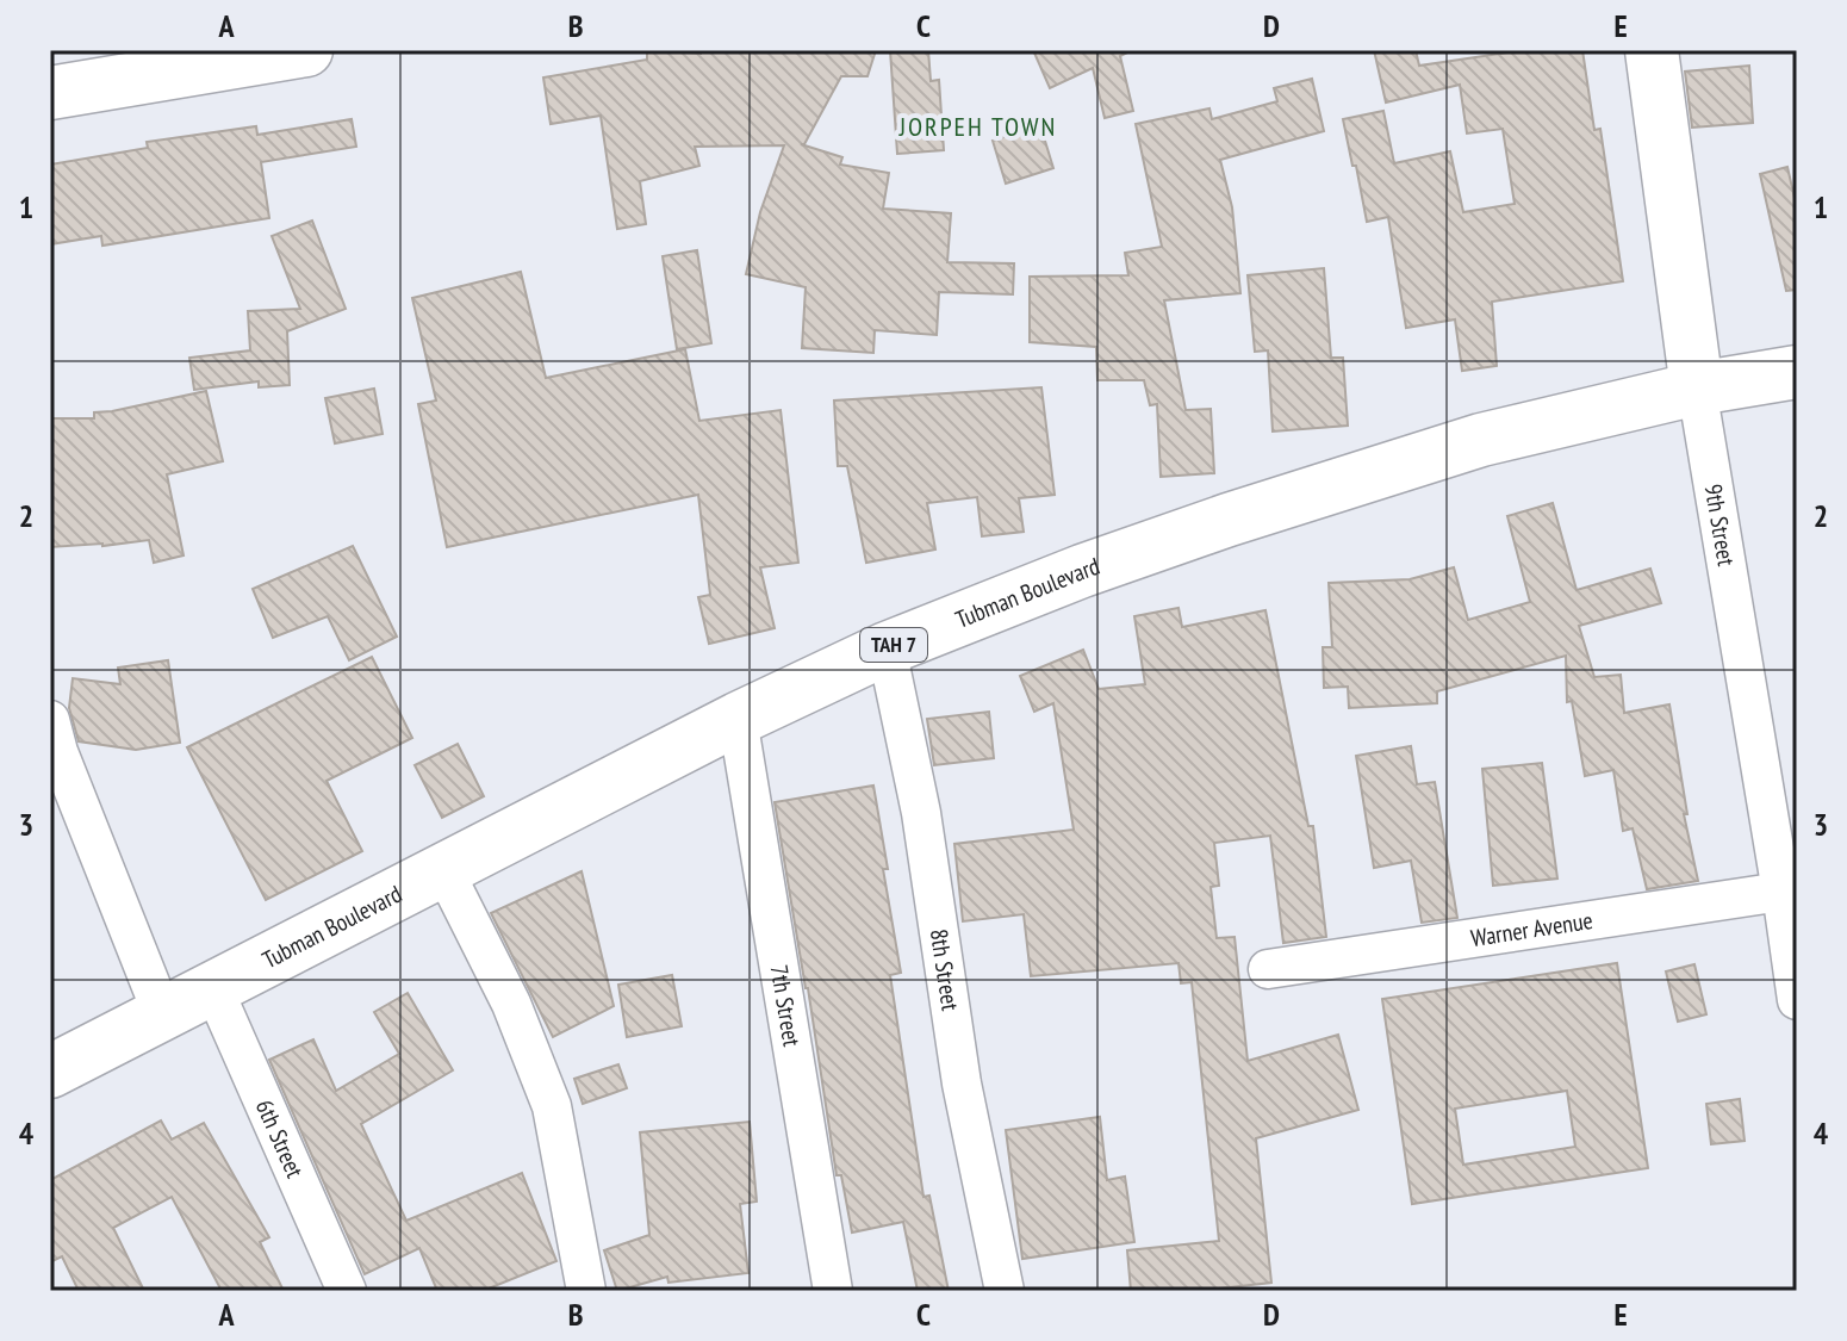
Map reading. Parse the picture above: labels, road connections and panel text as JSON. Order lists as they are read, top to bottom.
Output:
{
  "streets": {
    "main road": ["9th Street", "Tubman Boulevard", "TAH 7"],
    "street": [
      "Warner Avenue",
      "8th Street",
      "7th Street",
      "6th Street"
    ]
  },
  "crossings": [
    ["9th Street", "Tubman Boulevard"],
    ["9th Street", "Warner Avenue"],
    ["Tubman Boulevard", "8th Street"],
    ["Tubman Boulevard", "7th Street"],
    ["Tubman Boulevard", "6th Street"]
  ],
  "districts": ["JORPEH TOWN"],
  "grid": {
    "columns": [
      "A",
      "B",
      "C",
      "D",
      "E"
    ],
    "rows": [
      "1",
      "2",
      "3",
      "4"
    ]
  }
}
